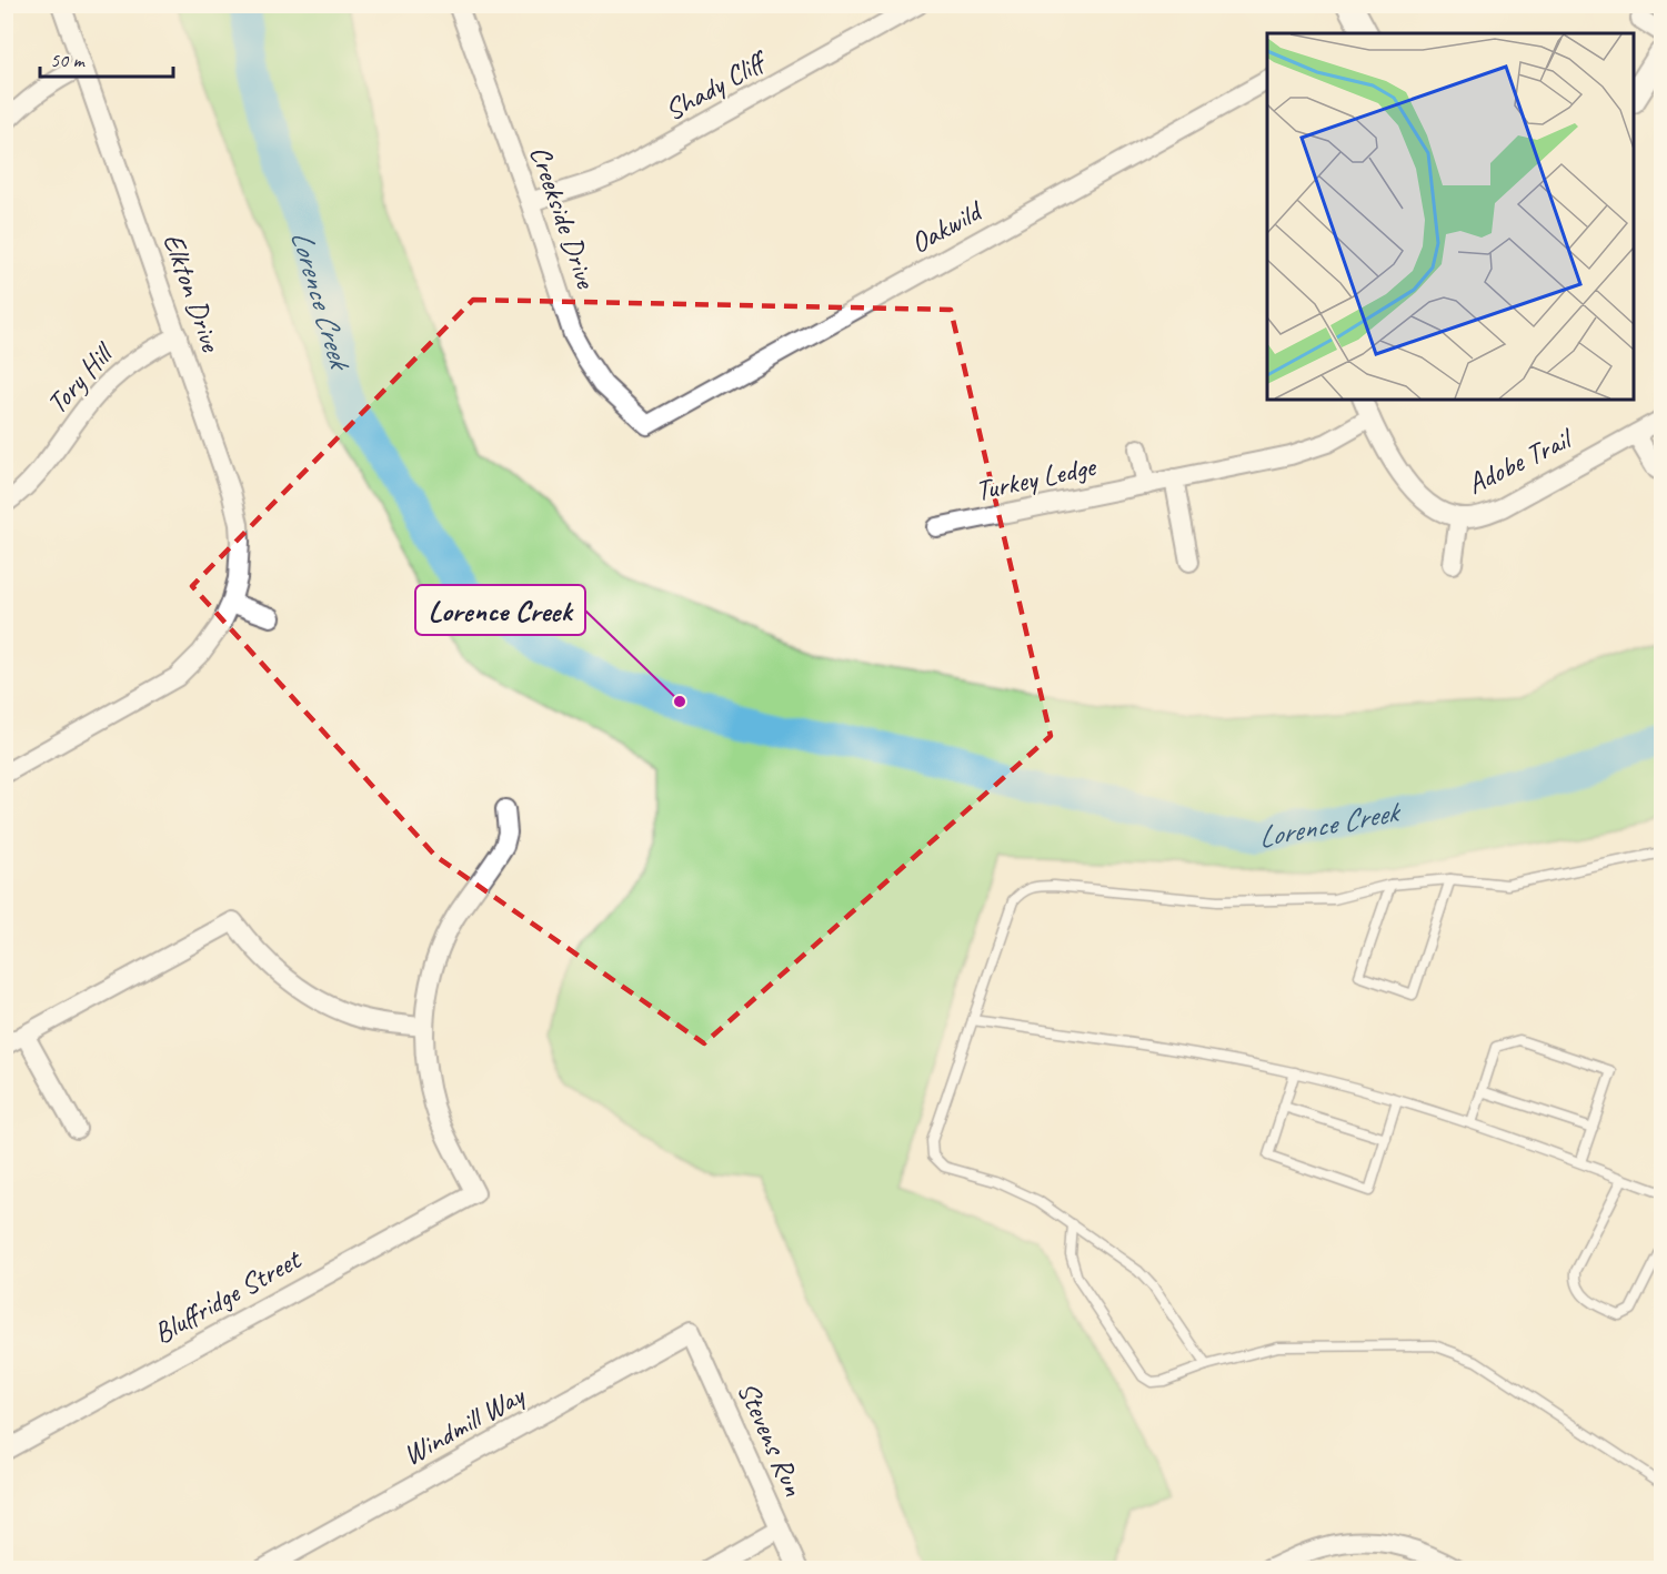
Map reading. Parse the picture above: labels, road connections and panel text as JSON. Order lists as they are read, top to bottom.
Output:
{
  "streets": {
    "street": [
      "Shady Cliff",
      "Creekside Drive",
      "Oakwild",
      "Elkton Drive",
      "Tory Hill",
      "Adobe Trail",
      "Turkey Ledge",
      "Bluffridge Street",
      "Windmill Way",
      "Stevens Run"
    ]
  },
  "crossings": [
    ["Shady Cliff", "Creekside Drive"],
    ["Creekside Drive", "Oakwild"],
    ["Elkton Drive", "Tory Hill"],
    ["Adobe Trail", "Turkey Ledge"],
    ["Windmill Way", "Stevens Run"]
  ],
  "water": ["Lorence Creek"],
  "places": ["Lorence Creek"],
  "scale_bar": "50 m"
}
